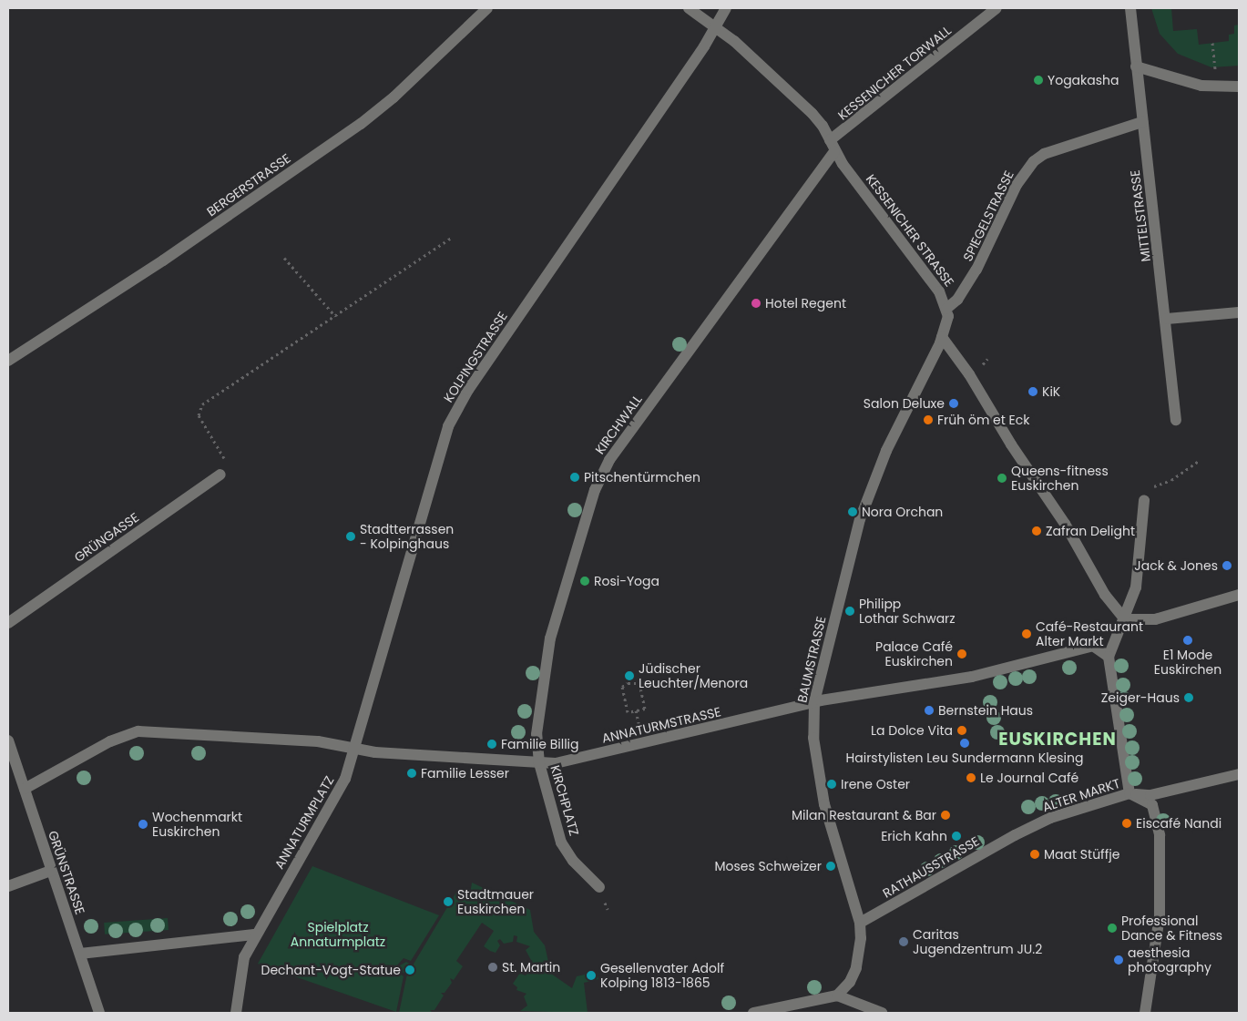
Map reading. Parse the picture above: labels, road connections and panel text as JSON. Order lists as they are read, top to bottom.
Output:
{
  "streets": {
    "street": [
      "KESSENICHER TORWALL",
      "BERGERSTRASSE",
      "SPIEGELSTRASSE",
      "MITTELSTRASSE",
      "KESSENICHER STRASSE",
      "KOLPINGSTRASSE",
      "KIRCHWALL",
      "GRÜNGASSE",
      "BAUMSTRASSE",
      "ANNATURMSTRASSE",
      "ALTER MARKT",
      "KIRCHPLATZ",
      "ANNATURMPLATZ",
      "RATHAUSSTRASSE",
      "GRÜNSTRASSE"
    ]
  },
  "crossings": [
    ["KESSENICHER TORWALL", "KESSENICHER STRASSE"],
    ["KESSENICHER TORWALL", "KIRCHWALL"],
    ["SPIEGELSTRASSE", "MITTELSTRASSE"],
    ["SPIEGELSTRASSE", "KESSENICHER STRASSE"],
    ["KESSENICHER STRASSE", "KOLPINGSTRASSE"],
    ["KESSENICHER STRASSE", "KIRCHWALL"],
    ["KOLPINGSTRASSE", "ANNATURMSTRASSE"],
    ["KOLPINGSTRASSE", "ANNATURMPLATZ"],
    ["KIRCHWALL", "ANNATURMSTRASSE"],
    ["KIRCHWALL", "KIRCHPLATZ"],
    ["BAUMSTRASSE", "ANNATURMSTRASSE"],
    ["BAUMSTRASSE", "RATHAUSSTRASSE"],
    ["ANNATURMSTRASSE", "ALTER MARKT"],
    ["ANNATURMSTRASSE", "KIRCHPLATZ"],
    ["ANNATURMSTRASSE", "ANNATURMPLATZ"],
    ["ALTER MARKT", "RATHAUSSTRASSE"]
  ],
  "districts": ["EUSKIRCHEN"],
  "parks": ["Spielplatz Annaturmplatz"],
  "places": [
    "Yogakasha",
    "Hotel Regent",
    "KiK",
    "Salon Deluxe",
    "Früh öm et Eck",
    "Pitschentürmchen",
    "Queens-fitness Euskirchen",
    "Nora Orchan",
    "Zafran Delight",
    "Stadtterrassen - Kolpinghaus",
    "Jack & Jones",
    "Rosi-Yoga",
    "Philipp Lothar Schwarz",
    "Café-Restaurant Alter Markt",
    "E1 Mode Euskirchen",
    "Palace Café Euskirchen",
    "Jüdischer Leuchter/Menora",
    "Zeiger-Haus",
    "Bernstein Haus",
    "La Dolce Vita",
    "Hairstylisten Leu Sundermann Klesing",
    "Familie Billig",
    "Familie Lesser",
    "Le Journal Café",
    "Irene Oster",
    "Milan Restaurant & Bar",
    "Eiscafé Nandi",
    "Wochenmarkt Euskirchen",
    "Erich Kahn",
    "Maat Stüffje",
    "Moses Schweizer",
    "Stadtmauer Euskirchen",
    "Professional Dance & Fitness",
    "Caritas Jugendzentrum JU.2",
    "aesthesia photography",
    "St. Martin",
    "Dechant-Vogt-Statue",
    "Gesellenvater Adolf Kolping 1813-1865"
  ]
}
